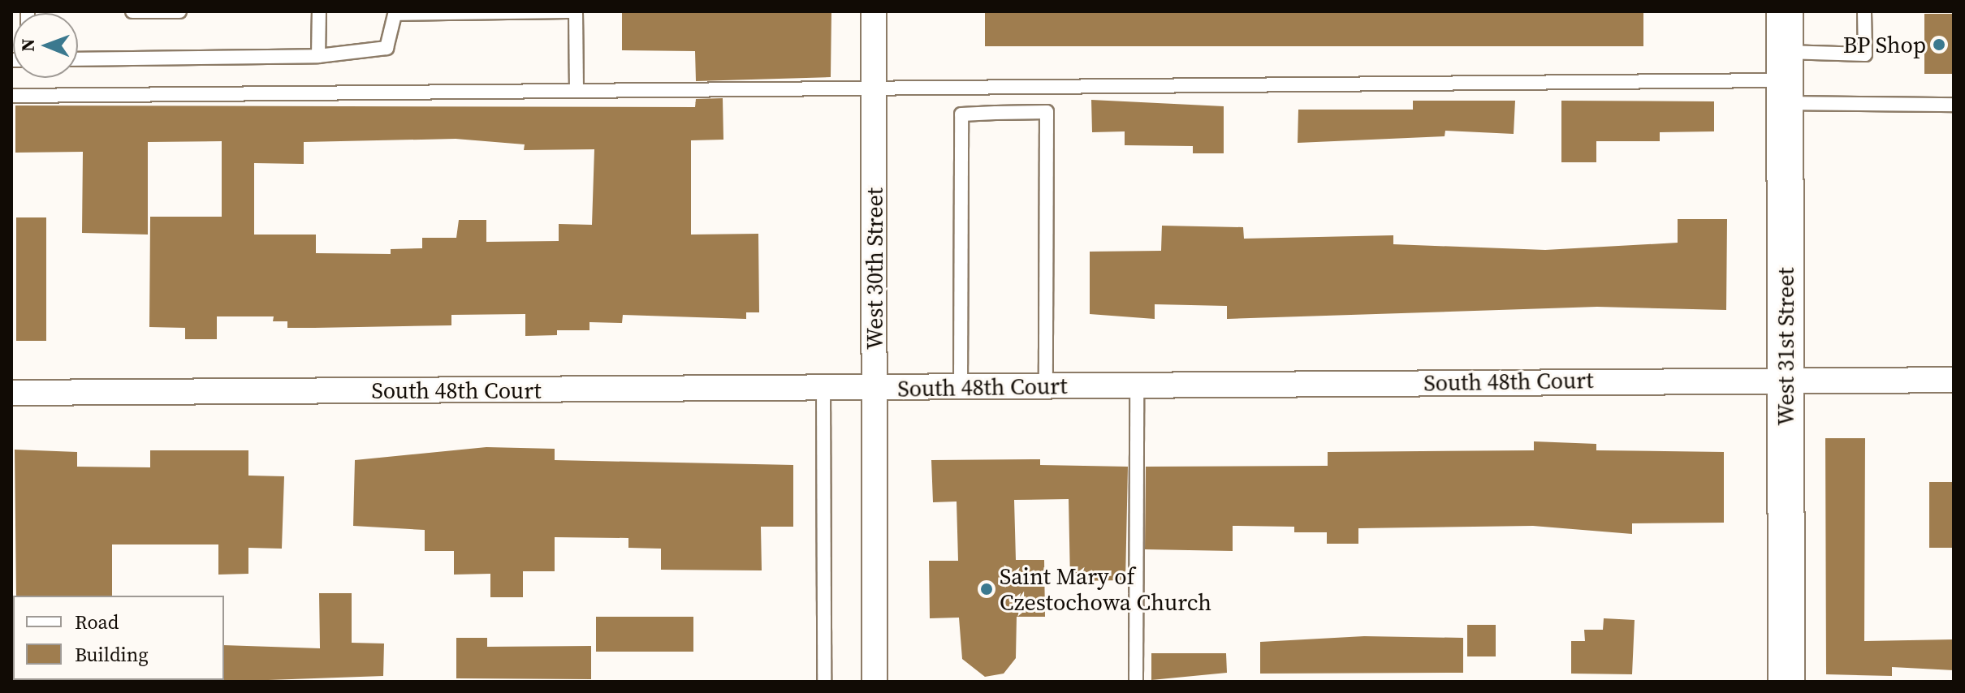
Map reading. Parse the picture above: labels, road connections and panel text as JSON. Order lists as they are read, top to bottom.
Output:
{
  "streets": {
    "main road": ["West 31st Street"],
    "street": ["West 30th Street", "South 48th Court"]
  },
  "crossings": [
    ["West 30th Street", "South 48th Court"],
    ["West 31st Street", "South 48th Court"]
  ],
  "places": ["BP Shop", "Saint Mary of Czestochowa Church"],
  "legend": ["Road", "Building"],
  "north": "left"
}
